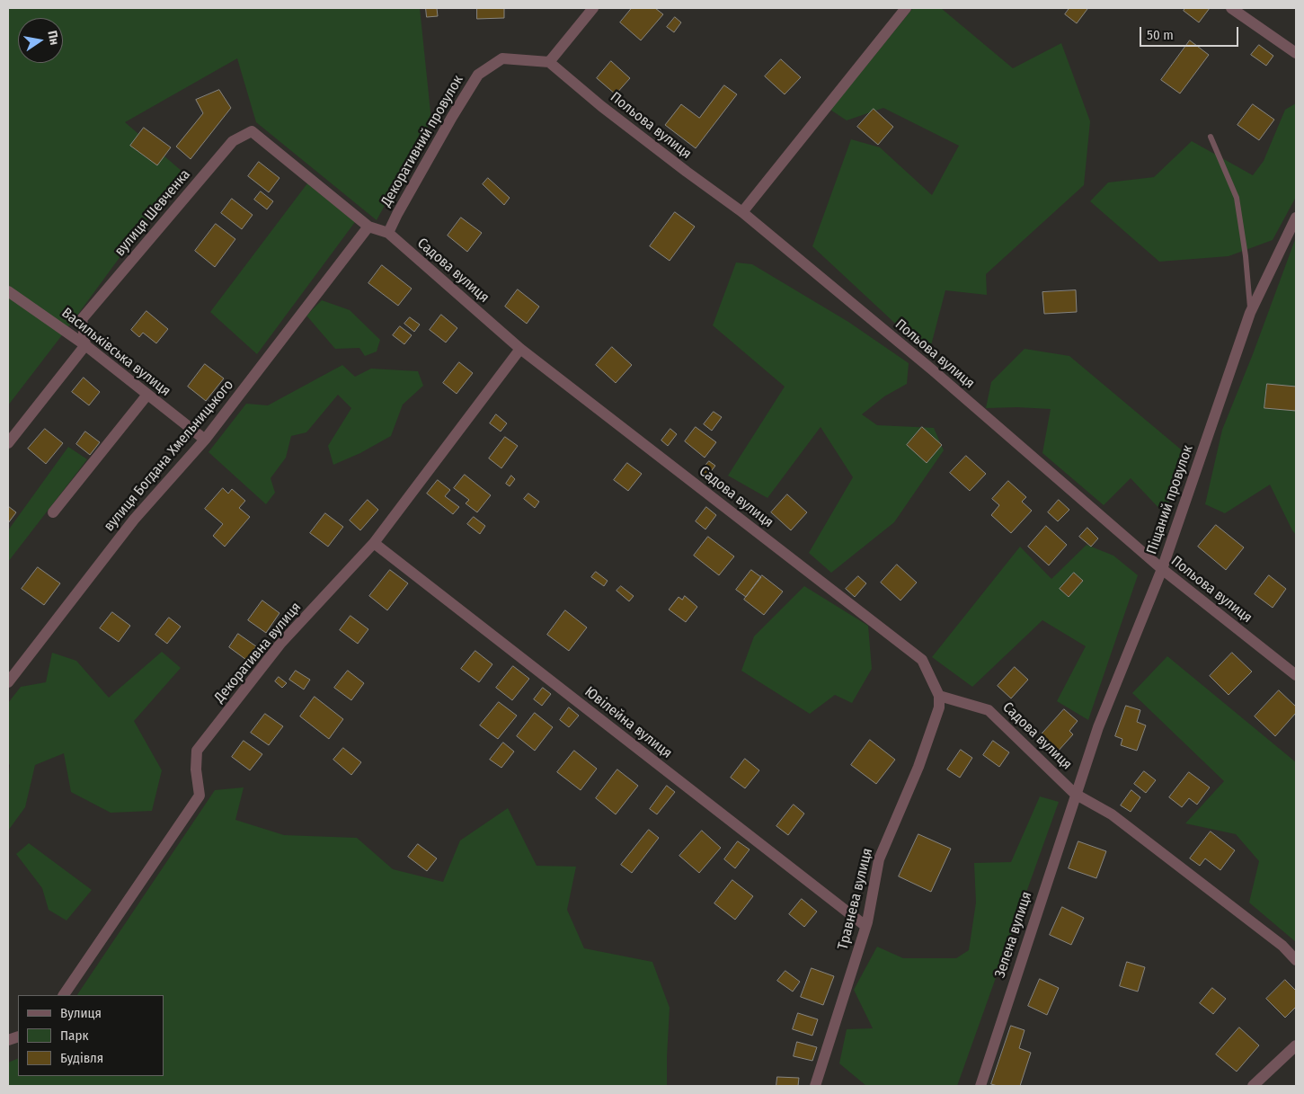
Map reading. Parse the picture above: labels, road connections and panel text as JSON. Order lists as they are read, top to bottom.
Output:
{
  "streets": {
    "street": [
      "Польова вулиця",
      "Декоративний провулок",
      "вулиця Шевченка",
      "Садова вулиця",
      "Васильківська вулиця",
      "вулиця Богдана Хмельницького",
      "Піщаний провулок",
      "Декоративна вулиця",
      "Ювілейна вулиця",
      "Травнева вулиця",
      "Зелена вулиця"
    ]
  },
  "crossings": [
    ["Польова вулиця", "Декоративний провулок"],
    ["Польова вулиця", "Піщаний провулок"],
    ["Декоративний провулок", "Садова вулиця"],
    ["вулиця Шевченка", "Садова вулиця"],
    ["вулиця Шевченка", "Васильківська вулиця"],
    ["вулиця Шевченка", "вулиця Богдана Хмельницького"],
    ["Садова вулиця", "вулиця Богдана Хмельницького"],
    ["Садова вулиця", "Піщаний провулок"],
    ["Садова вулиця", "Декоративна вулиця"],
    ["Садова вулиця", "Травнева вулиця"],
    ["Садова вулиця", "Зелена вулиця"],
    ["Васильківська вулиця", "вулиця Богдана Хмельницького"],
    ["Піщаний провулок", "Зелена вулиця"],
    ["Декоративна вулиця", "Ювілейна вулиця"],
    ["Ювілейна вулиця", "Травнева вулиця"]
  ],
  "legend": ["Вулиця", "Парк", "Будівля"],
  "scale_bar": "50 m",
  "north": "right"
}
